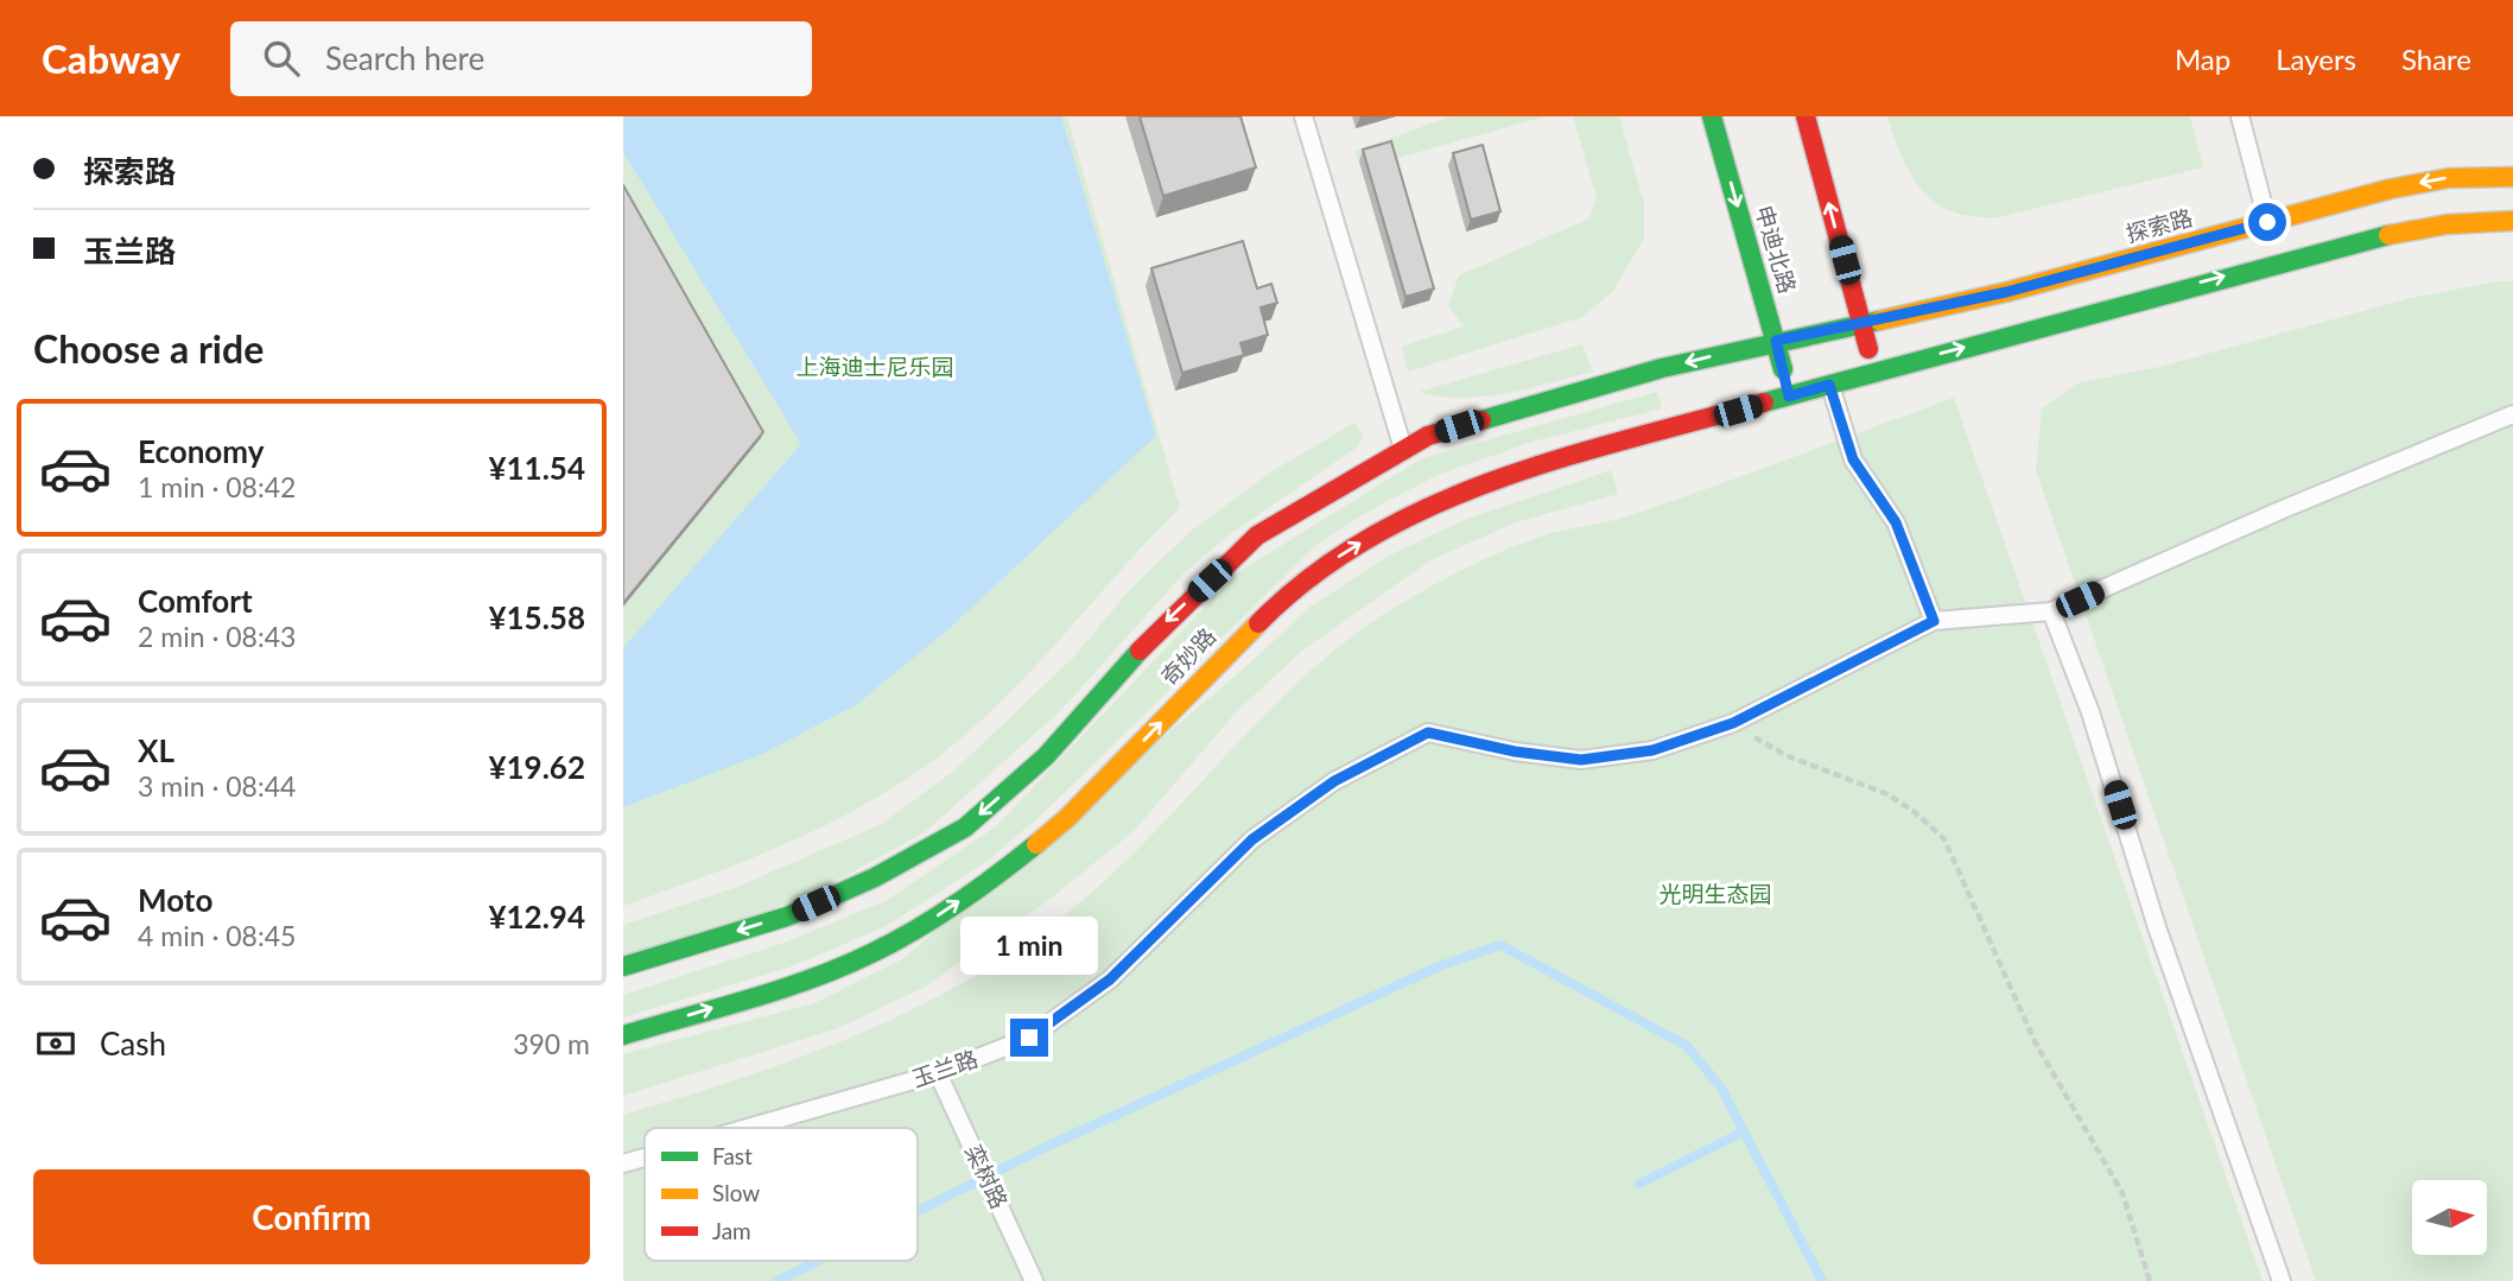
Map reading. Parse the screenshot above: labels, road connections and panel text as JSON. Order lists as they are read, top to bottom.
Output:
{
  "streets": {
    "street": ["探索路", "申迪北路", "奇妙路"],
    "lane": ["玉兰路", "栾树路"]
  },
  "crossings": [
    ["探索路", "奇妙路"],
    ["申迪北路", "奇妙路"],
    ["玉兰路", "栾树路"]
  ],
  "parks": ["上海迪士尼乐园", "光明生态园"],
  "legend": ["Fast", "Slow", "Jam"],
  "north": "right",
  "page": {
    "header": "Cabway",
    "search": "Search here",
    "nav": ["Map", "Layers", "Share"],
    "banner": ["探索路", "玉兰路"],
    "heading": "Choose a ride",
    "list": [
      {
        "name": "Economy",
        "note": "1 min · 08:42",
        "value": "¥11.54"
      },
      {
        "name": "Comfort",
        "note": "2 min · 08:43",
        "value": "¥15.58"
      },
      {
        "name": "XL",
        "note": "3 min · 08:44",
        "value": "¥19.62"
      },
      {
        "name": "Moto",
        "note": "4 min · 08:45",
        "value": "¥12.94"
      }
    ],
    "bubble": "1 min",
    "pay": ["Cash", "390 m"],
    "buttons": "Confirm"
  }
}
